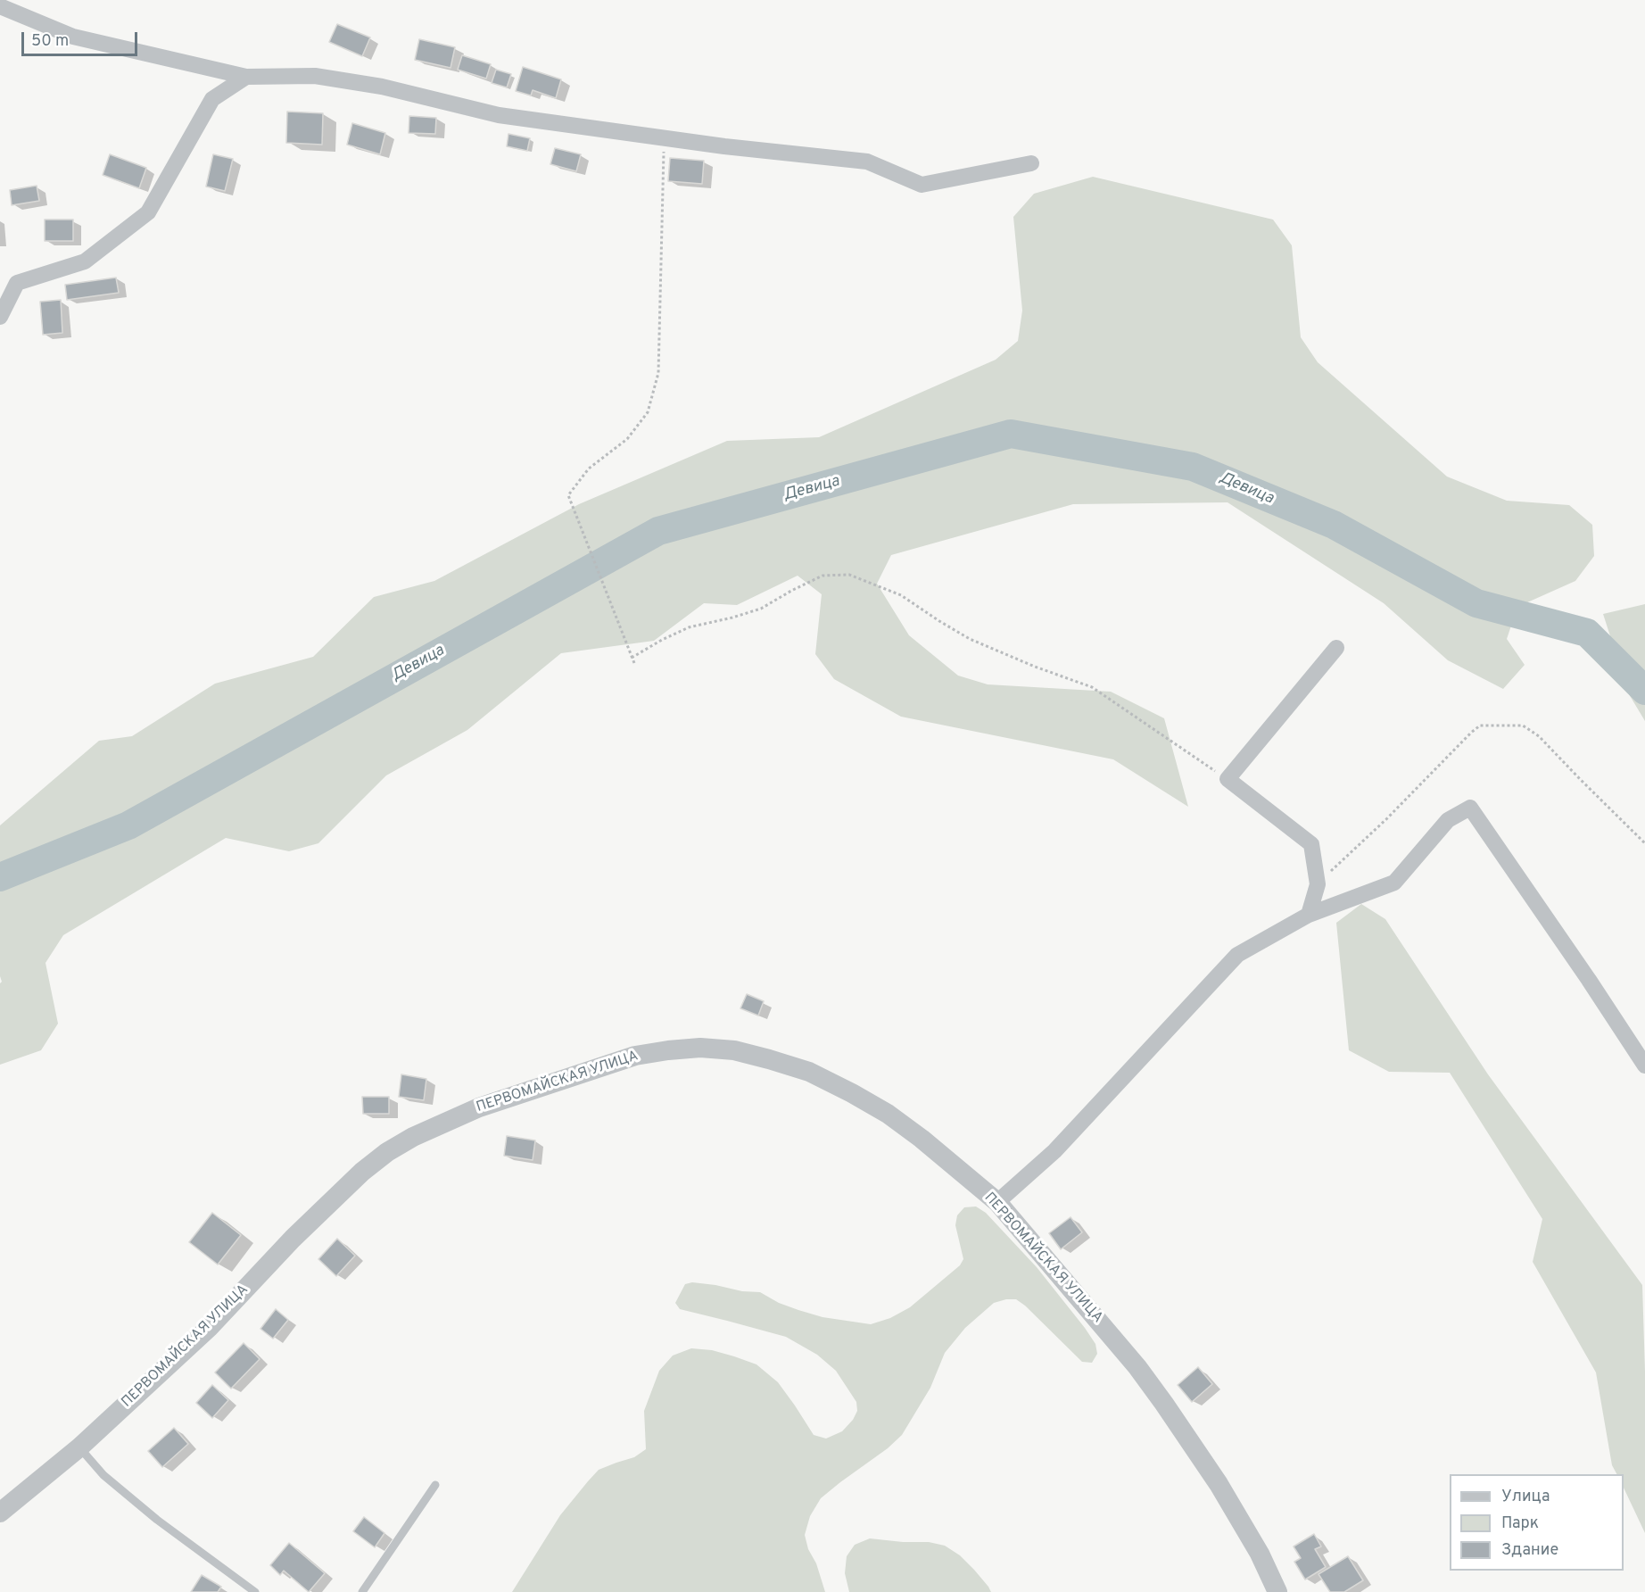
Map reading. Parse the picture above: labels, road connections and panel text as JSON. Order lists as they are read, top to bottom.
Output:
{
  "streets": {
    "street": ["ПЕРВОМАЙСКАЯ УЛИЦА"]
  },
  "water": ["Девица"],
  "legend": ["Улица", "Парк", "Здание"],
  "scale_bar": "50 m"
}
